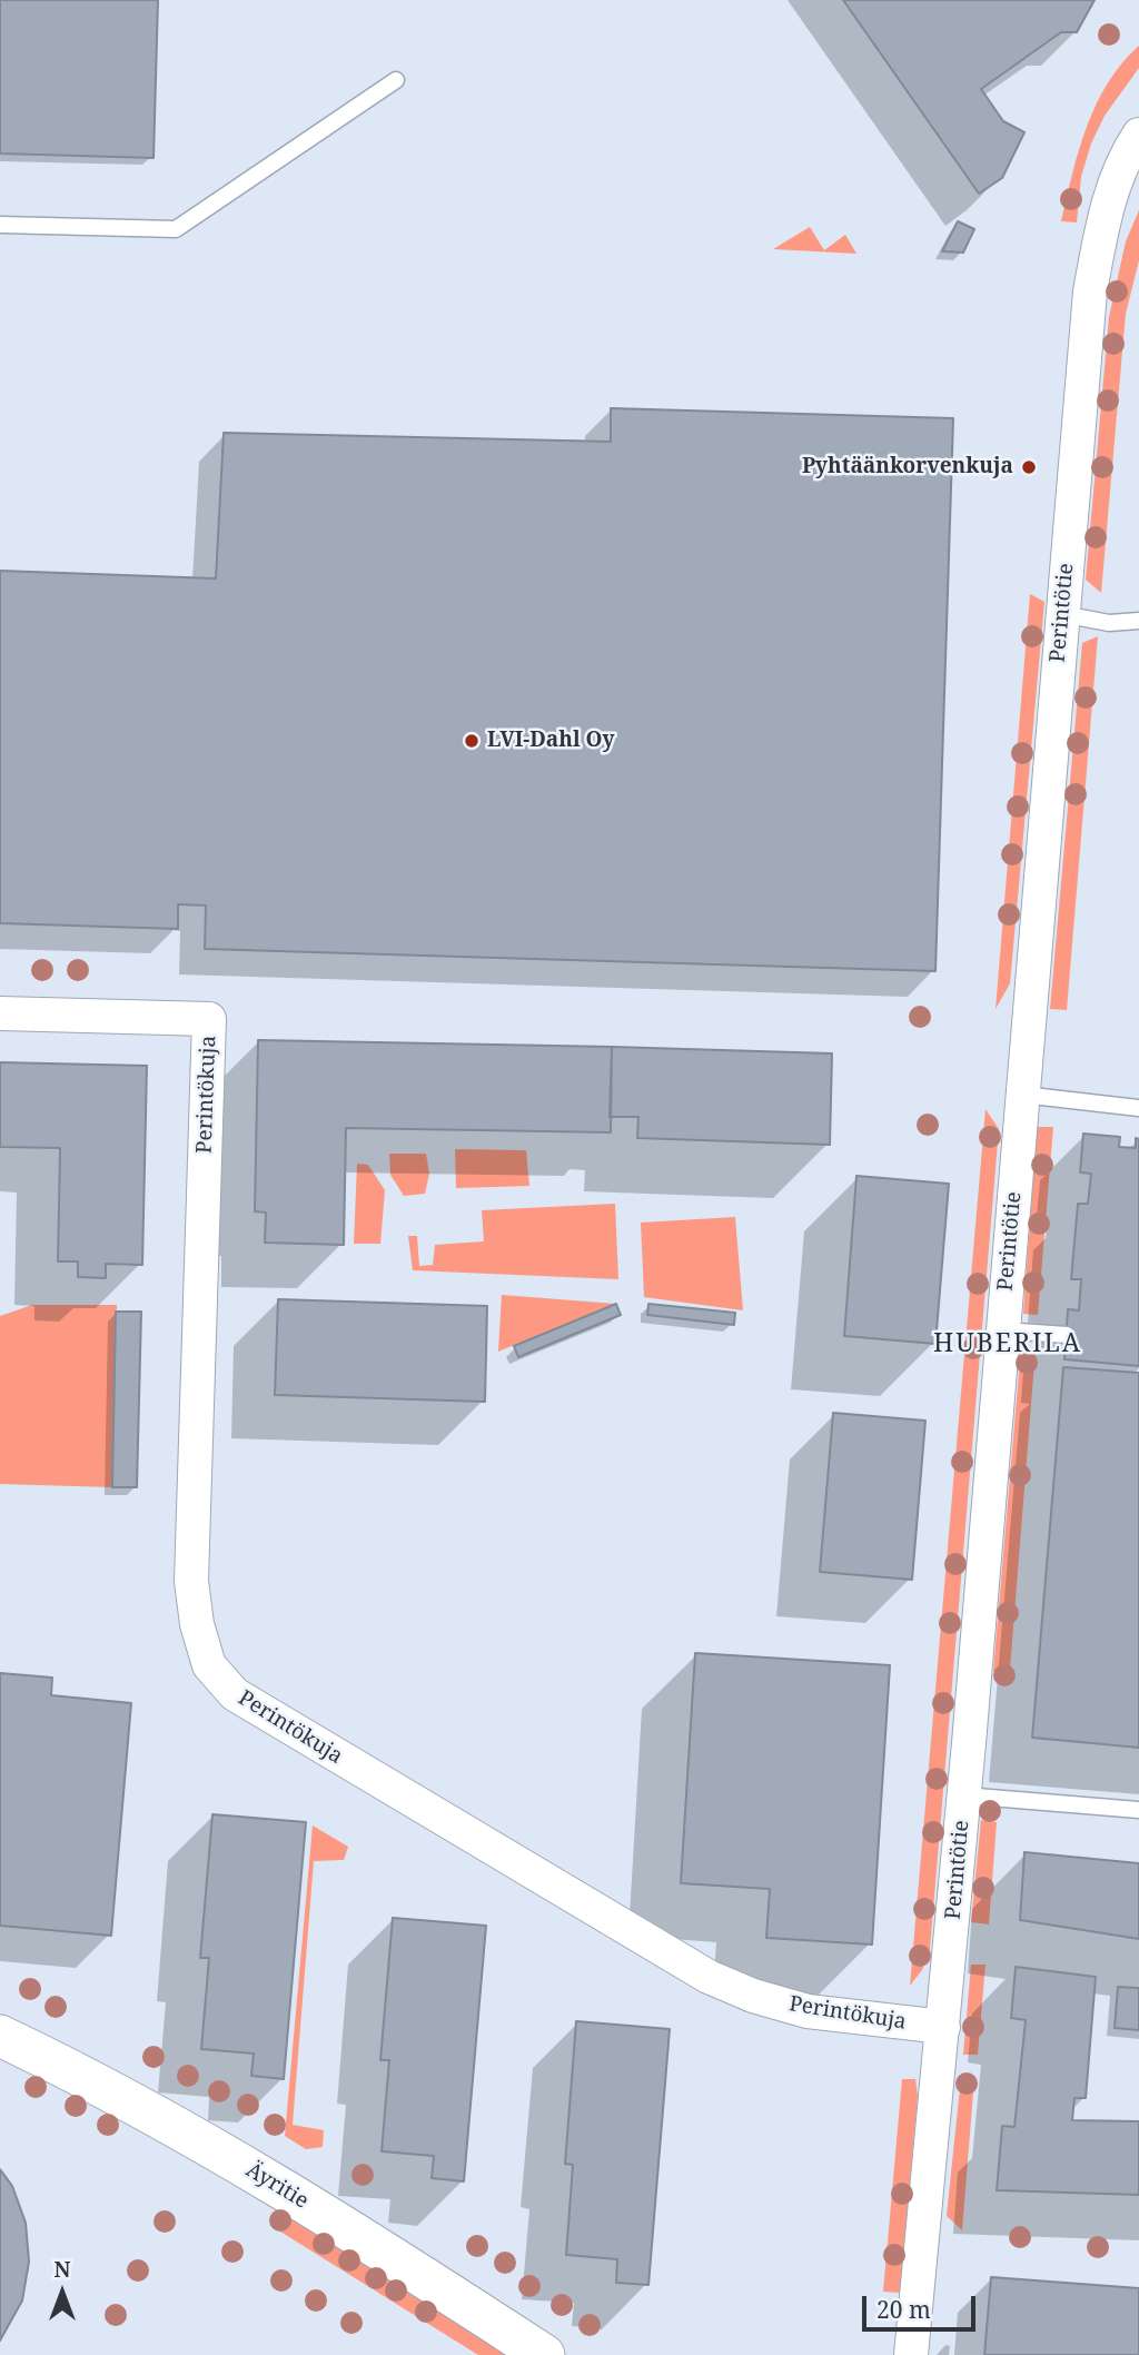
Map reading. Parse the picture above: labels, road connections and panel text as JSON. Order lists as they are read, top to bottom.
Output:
{
  "streets": {
    "street": ["Perintötie", "Perintökuja", "Äyritie"]
  },
  "crossings": [
    ["Perintötie", "Perintökuja"]
  ],
  "districts": ["HUBERILA"],
  "places": ["Pyhtäänkorvenkuja", "LVI-Dahl Oy"],
  "scale_bar": "20 m",
  "north": "top"
}
